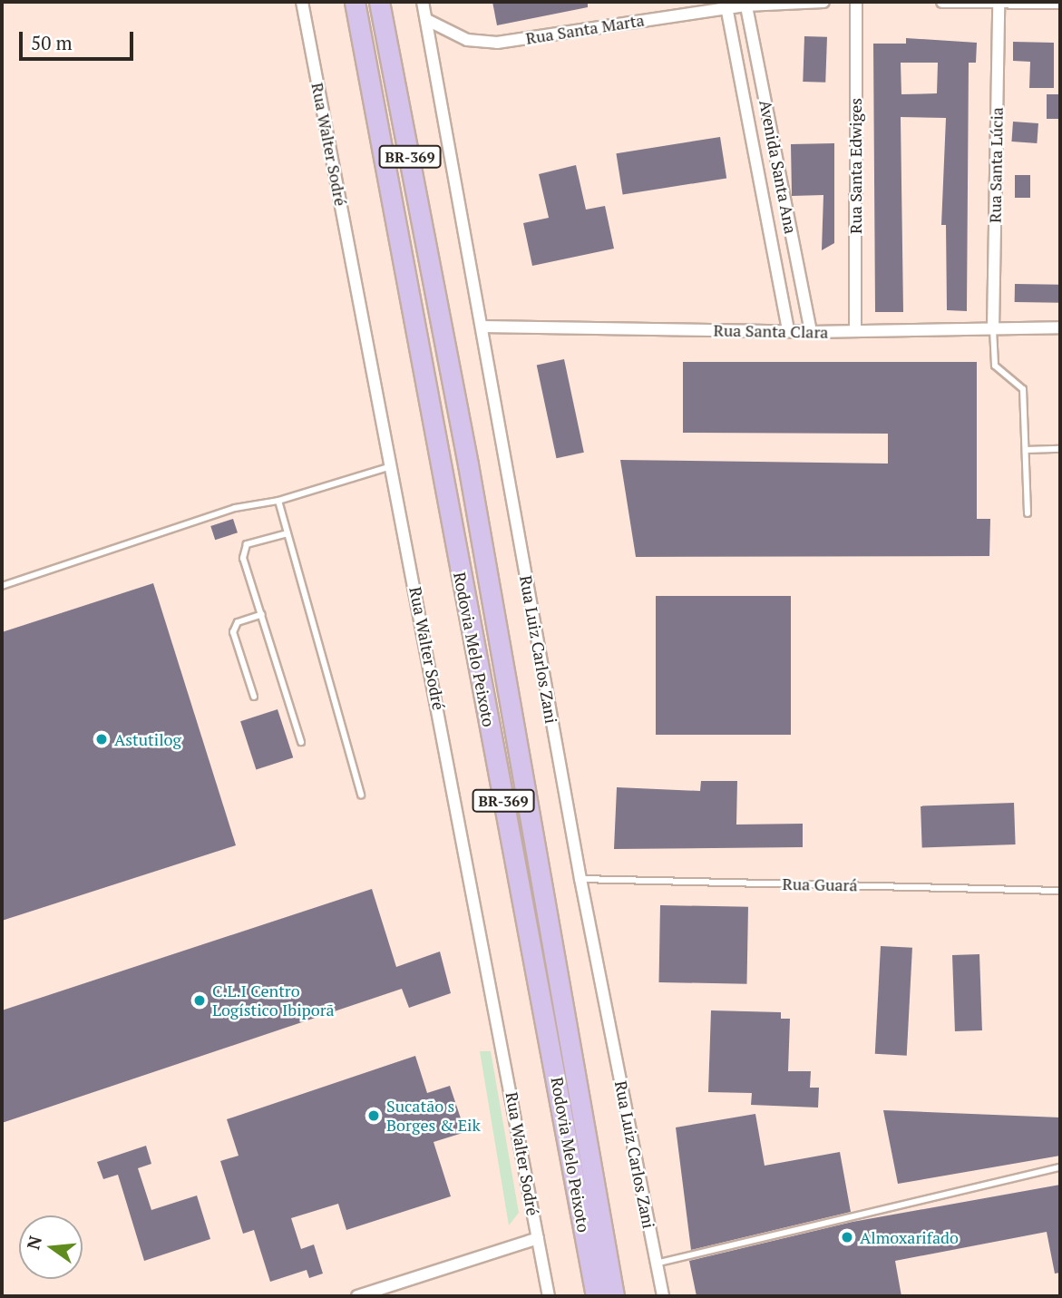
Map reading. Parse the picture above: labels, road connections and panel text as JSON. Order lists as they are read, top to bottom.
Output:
{
  "streets": {
    "main road": ["BR-369", "Rodovia Melo Peixoto"],
    "street": [
      "Rua Santa Marta",
      "Rua Walter Sodré",
      "Rua Santa Lúcia",
      "Rua Santa Edwiges",
      "Avenida Santa Ana",
      "Rua Santa Clara",
      "Rua Luiz Carlos Zani"
    ],
    "lane": ["Rua Guará"]
  },
  "crossings": [
    ["Rua Santa Marta", "Avenida Santa Ana"],
    ["Rua Santa Marta", "Rua Luiz Carlos Zani"],
    ["Rua Santa Lúcia", "Rua Santa Clara"],
    ["Rua Santa Edwiges", "Rua Santa Clara"],
    ["Avenida Santa Ana", "Rua Santa Clara"],
    ["Rua Santa Clara", "Rua Luiz Carlos Zani"],
    ["Rua Luiz Carlos Zani", "Rua Guará"]
  ],
  "places": [
    "Astutilog",
    "C.L.I Centro Logístico Ibiporã",
    "Sucatão s Borges & Eik",
    "Almoxarifado"
  ],
  "scale_bar": "50 m",
  "north": "left"
}
